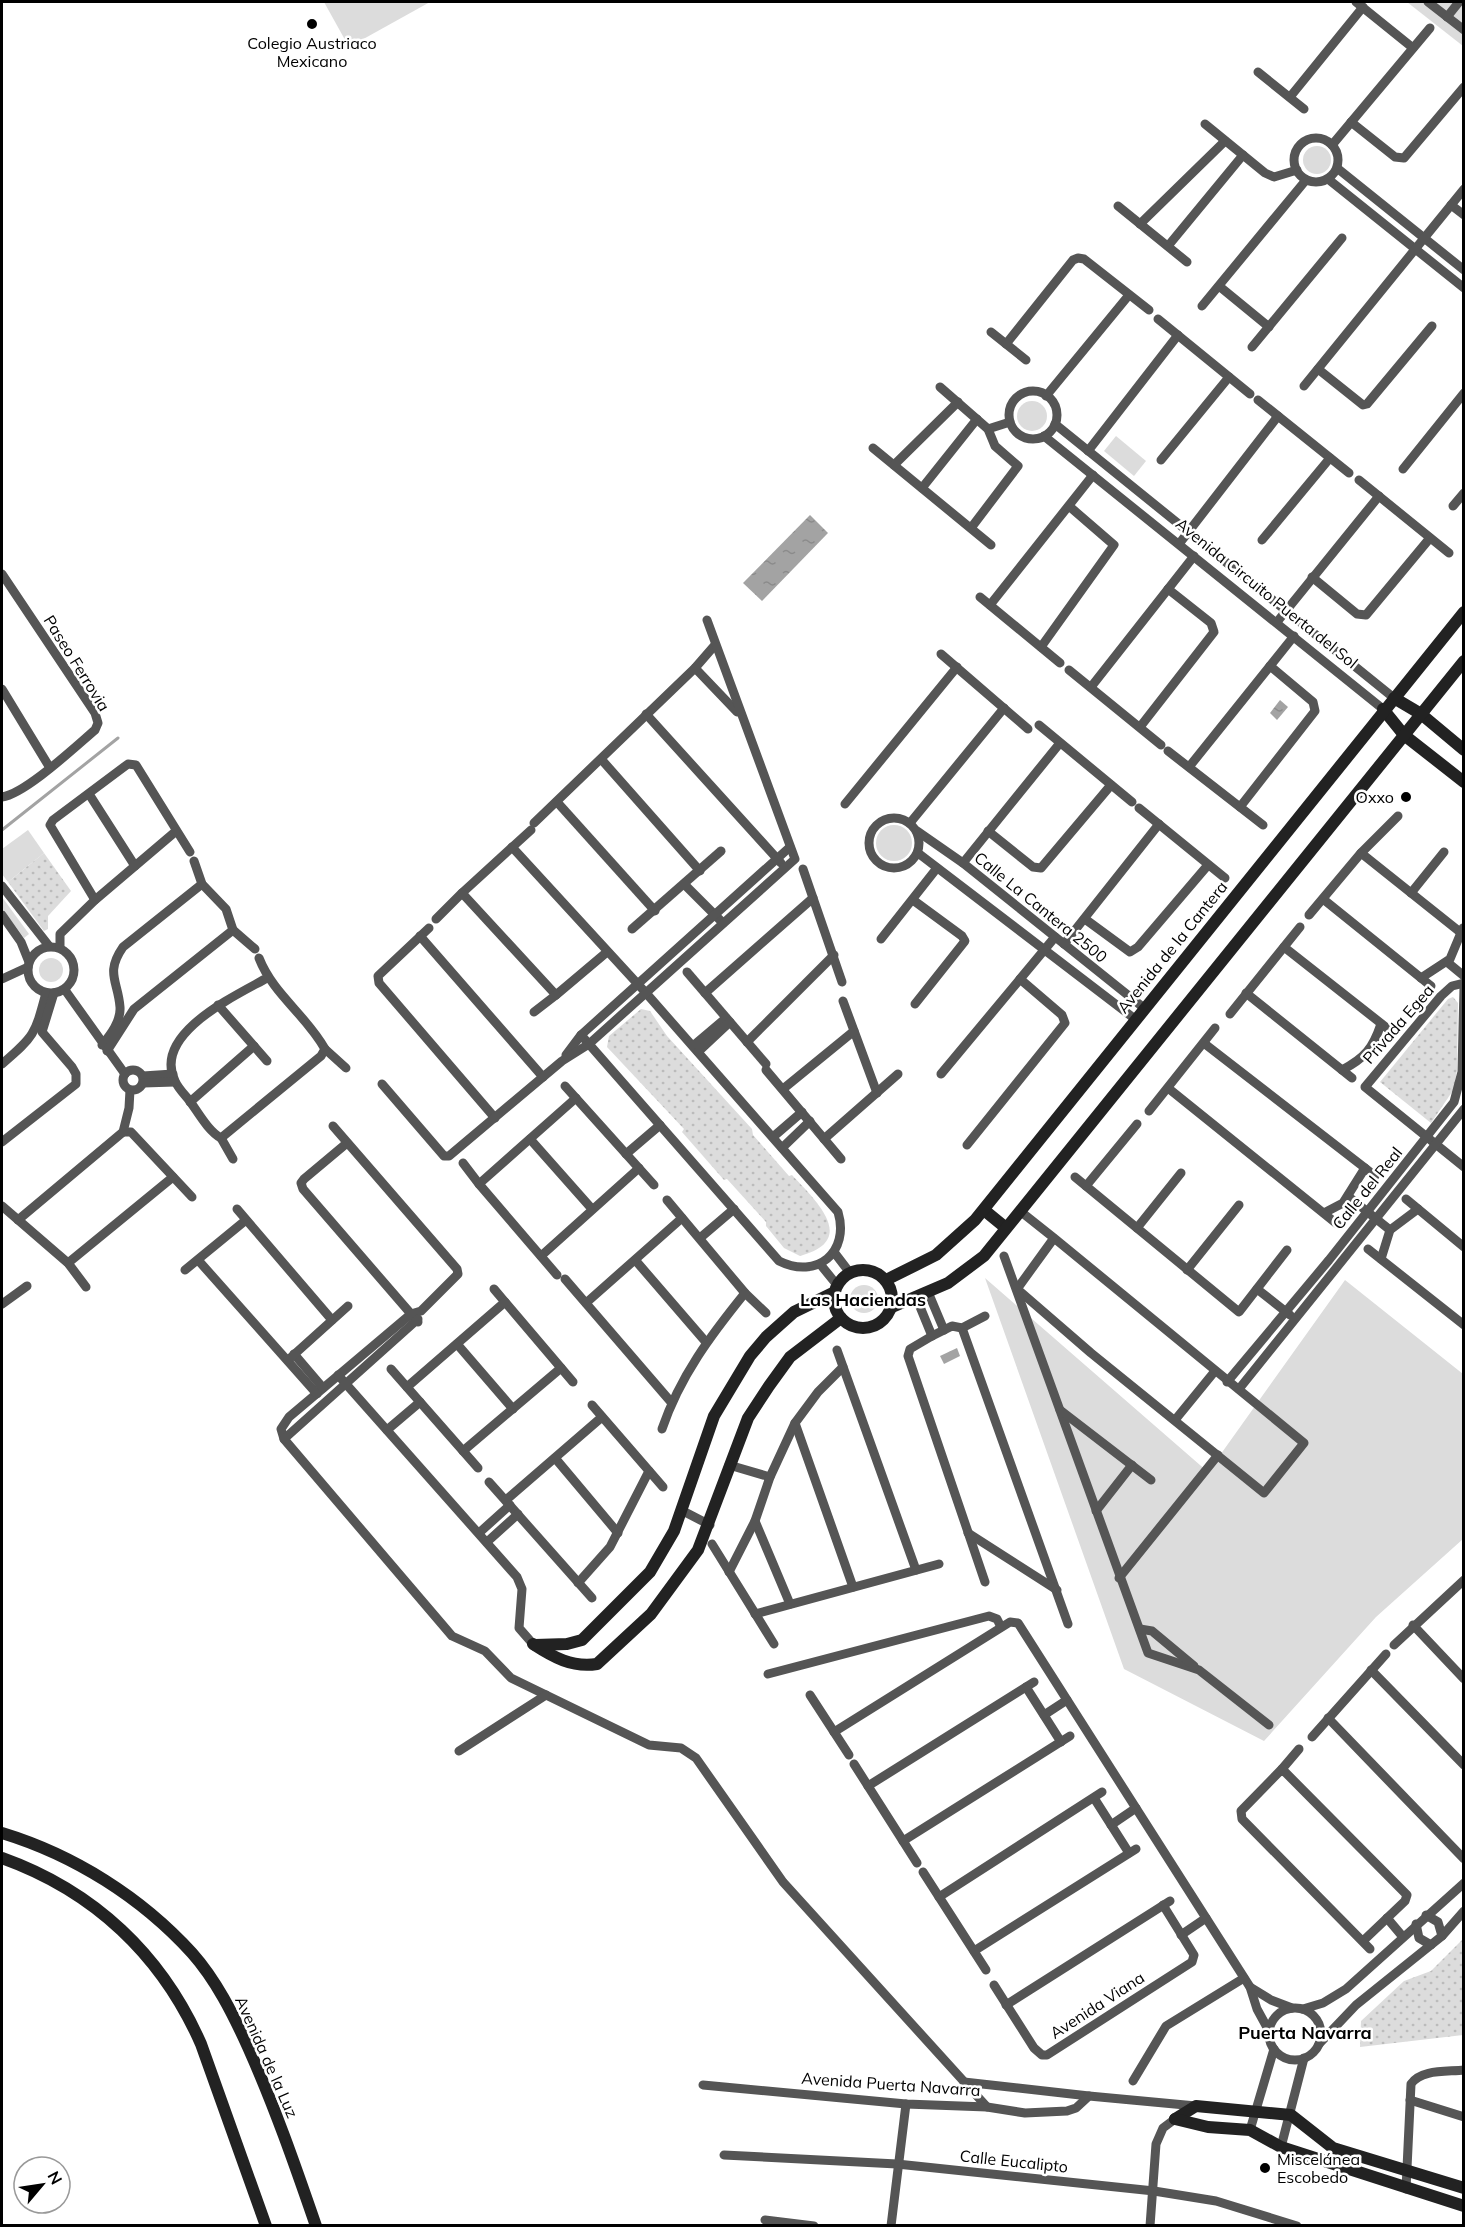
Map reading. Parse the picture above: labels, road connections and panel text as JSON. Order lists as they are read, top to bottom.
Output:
{
  "streets": {
    "street": [
      "Avenida Circuito Puerta del Sol",
      "Paseo Ferrovia",
      "Calle La Cantera 2500",
      "Avenida de la Cantera",
      "Privada Egea",
      "Calle del Real",
      "Avenida Viana",
      "Avenida de la Luz",
      "Avenida Puerta Navarra",
      "Calle Eucalipto"
    ]
  },
  "crossings": [
    ["Avenida Circuito Puerta del Sol", "Avenida de la Cantera"],
    ["Calle La Cantera 2500", "Avenida de la Cantera"],
    ["Privada Egea", "Calle del Real"]
  ],
  "districts": ["Las Haciendas", "Puerta Navarra"],
  "places": ["Colegio Austriaco Mexicano", "Oxxo", "Miscelánea Escobedo"],
  "north": "top right"
}
